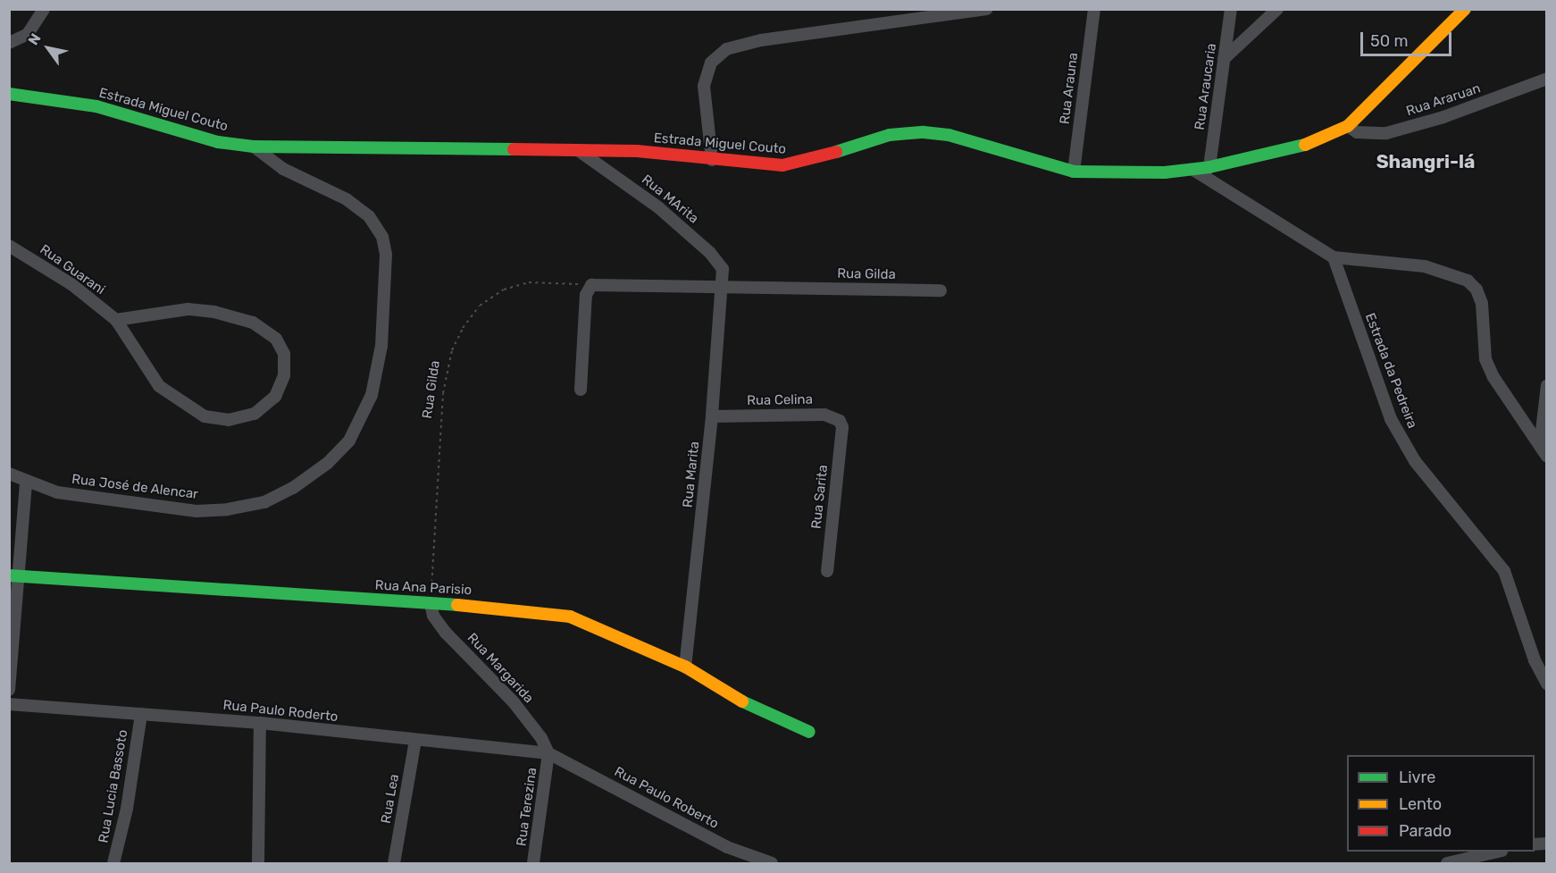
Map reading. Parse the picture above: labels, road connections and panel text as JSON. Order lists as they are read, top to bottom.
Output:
{
  "streets": {
    "street": [
      "Rua Araucaria",
      "Rua Arauna",
      "Rua Araruan",
      "Estrada Miguel Couto",
      "Rua MArita",
      "Rua Guarani",
      "Rua Gilda",
      "Estrada da Pedreira",
      "Rua Celina",
      "Rua Marita",
      "Rua José de Alencar",
      "Rua Sarita",
      "Rua Ana Parisio",
      "Rua Margarida",
      "Rua Paulo Roderto",
      "Rua Lucia Bassoto",
      "Rua Paulo Roberto",
      "Rua Lea",
      "Rua Terezina"
    ]
  },
  "crossings": [
    ["Rua Araucaria", "Estrada Miguel Couto"],
    ["Rua Arauna", "Estrada Miguel Couto"],
    ["Rua Araruan", "Estrada Miguel Couto"],
    ["Estrada Miguel Couto", "Rua MArita"],
    ["Estrada Miguel Couto", "Rua José de Alencar"],
    ["Rua MArita", "Rua Gilda"],
    ["Rua MArita", "Rua Marita"],
    ["Rua Gilda", "Rua Marita"],
    ["Rua Gilda", "Rua Ana Parisio"],
    ["Rua Gilda", "Rua Margarida"],
    ["Rua Celina", "Rua Marita"],
    ["Rua Celina", "Rua Sarita"],
    ["Rua Marita", "Rua Ana Parisio"],
    ["Rua Ana Parisio", "Rua Margarida"],
    ["Rua Margarida", "Rua Paulo Roderto"],
    ["Rua Margarida", "Rua Paulo Roberto"],
    ["Rua Margarida", "Rua Terezina"],
    ["Rua Paulo Roderto", "Rua Lucia Bassoto"],
    ["Rua Paulo Roderto", "Rua Paulo Roberto"],
    ["Rua Paulo Roderto", "Rua Lea"],
    ["Rua Paulo Roderto", "Rua Terezina"],
    ["Rua Paulo Roberto", "Rua Terezina"]
  ],
  "districts": ["Shangri-lá"],
  "legend": ["Livre", "Lento", "Parado"],
  "scale_bar": "50 m",
  "north": "top left"
}
